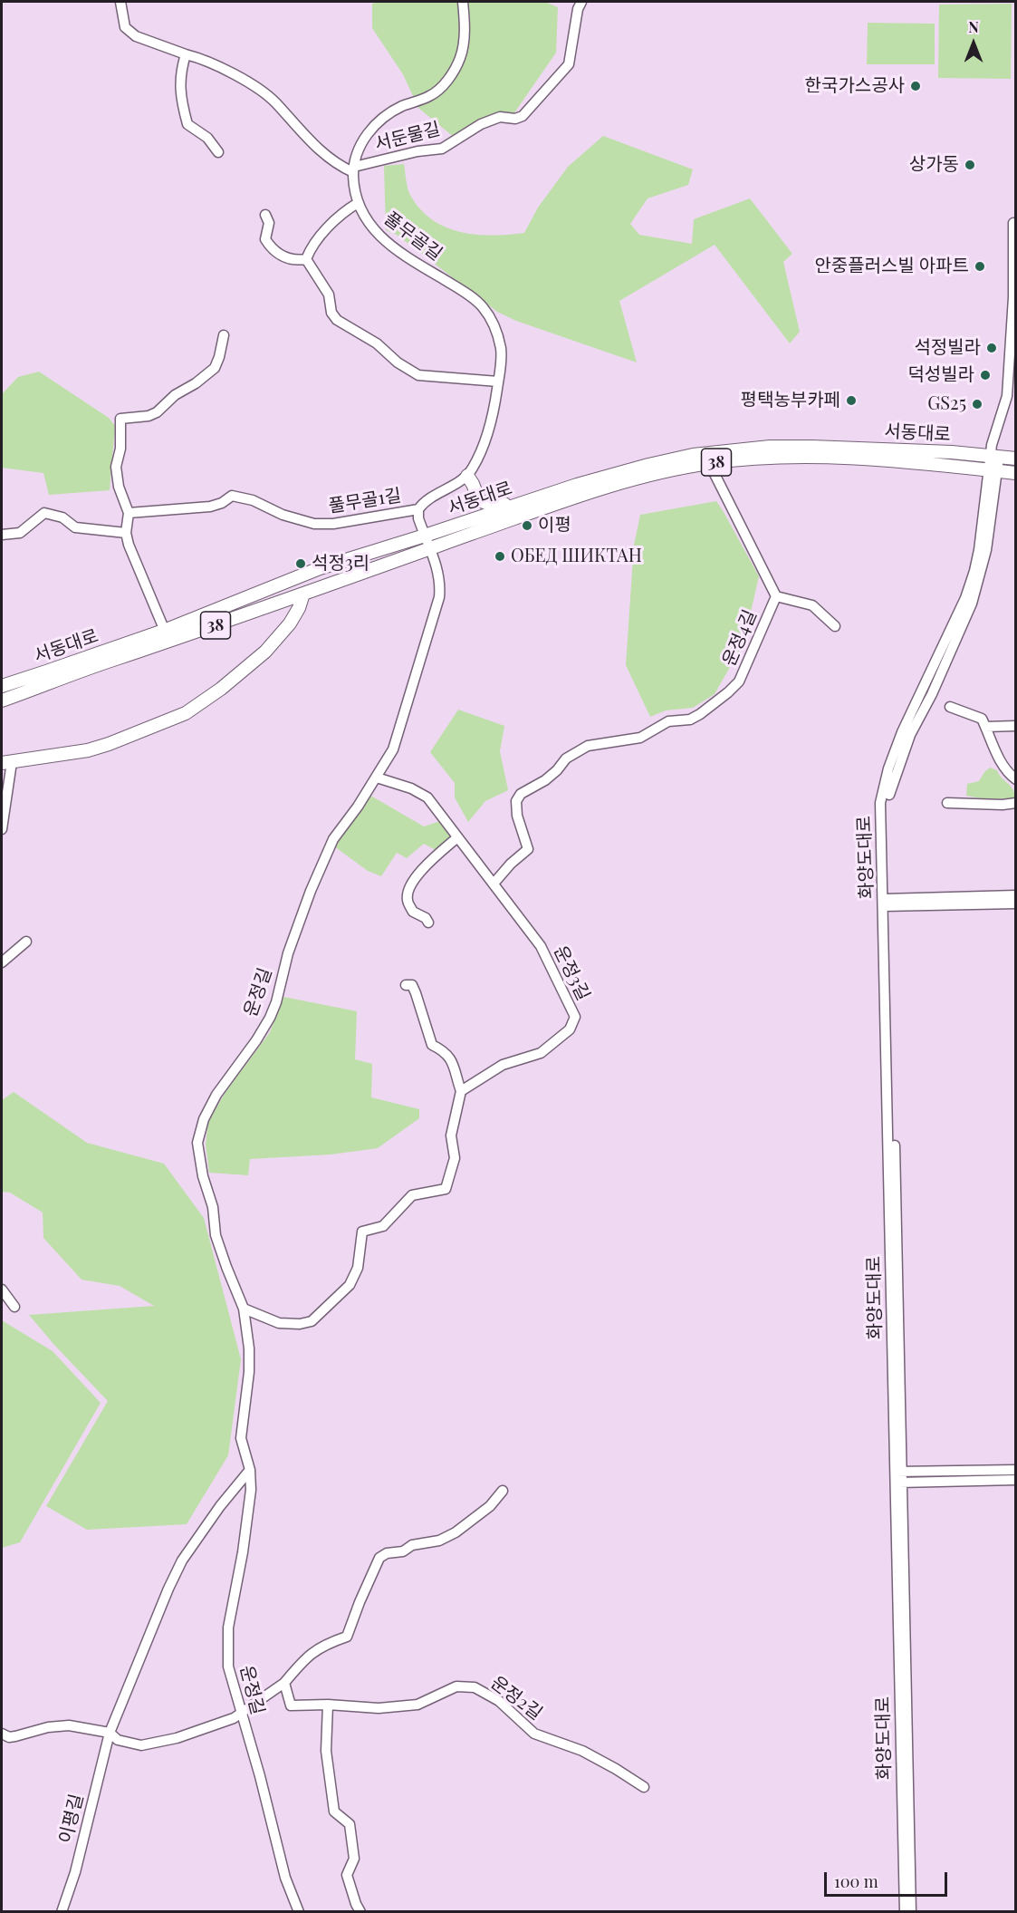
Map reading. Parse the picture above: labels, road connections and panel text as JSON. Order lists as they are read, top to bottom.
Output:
{
  "streets": {
    "main road": ["서동대로", "38"],
    "street": [
      "서둔물길",
      "풀무골길",
      "풀무골1길",
      "운정4길",
      "화양도대로",
      "운정3길",
      "운정길",
      "운정2길",
      "이평길"
    ]
  },
  "crossings": [
    ["서둔물길", "풀무골길"],
    ["풀무골길", "풀무골1길"],
    ["서동대로", "운정4길"],
    ["서동대로", "화양도대로"],
    ["서동대로", "운정길"],
    ["운정4길", "운정3길"],
    ["운정3길", "운정길"]
  ],
  "places": [
    "한국가스공사",
    "상가동",
    "안중플러스빌 아파트",
    "석정빌라",
    "덕성빌라",
    "평택농부카페",
    "GS25",
    "이평",
    "ОБЕД ШИКТАН",
    "석정3리"
  ],
  "scale_bar": "100 m",
  "north": "top"
}
